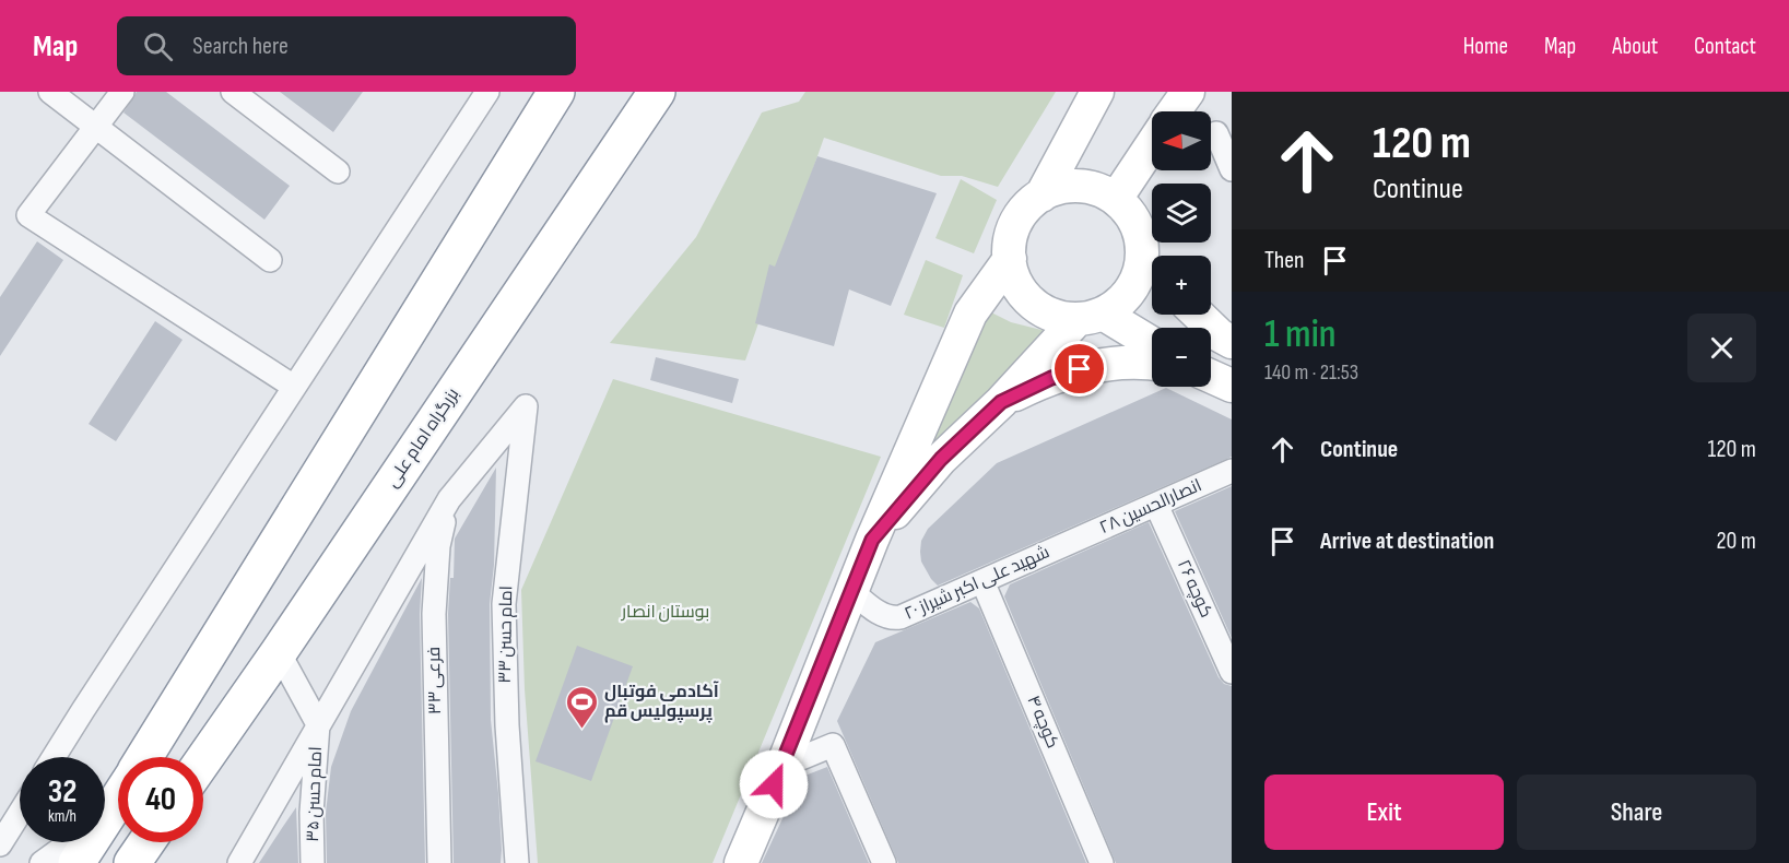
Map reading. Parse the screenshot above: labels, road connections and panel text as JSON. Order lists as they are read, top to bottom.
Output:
{
  "streets": {
    "highway": ["بزرگراه امام علی"],
    "street": [
      "انصارالحسین ۲۸",
      "شهید علی اکبر شیراز ۲۰",
      "کوچه ۲۶",
      "امام حسن ۳۳",
      "فرعی ۳۳",
      "کوچه ۴",
      "امام حسن ۳۵"
    ]
  },
  "crossings": [
    ["انصارالحسین ۲۸", "شهید علی اکبر شیراز ۲۰"],
    ["انصارالحسین ۲۸", "کوچه ۲۶"],
    ["شهید علی اکبر شیراز ۲۰", "کوچه ۴"],
    ["امام حسن ۳۳", "فرعی ۳۳"]
  ],
  "parks": ["بوستان انصار"],
  "places": {
    "sports": ["آکادمی فوتبال پرسپولیس قم"]
  },
  "north": "left",
  "page": {
    "header": "Map",
    "search": "Search here",
    "nav": [
      "Home",
      "Map",
      "About",
      "Contact"
    ],
    "turn": ["120 m", "Continue"],
    "map_buttons": ["+", "−"],
    "then": "Then",
    "heading": ["1 min", "140 m · 21:53"],
    "list": [
      {
        "name": "Continue",
        "value": "120 m"
      },
      {
        "name": "Arrive at destination",
        "value": "20 m"
      }
    ],
    "speed": "32 km/h",
    "limit": "40",
    "buttons": ["Exit", "Share"]
  }
}
